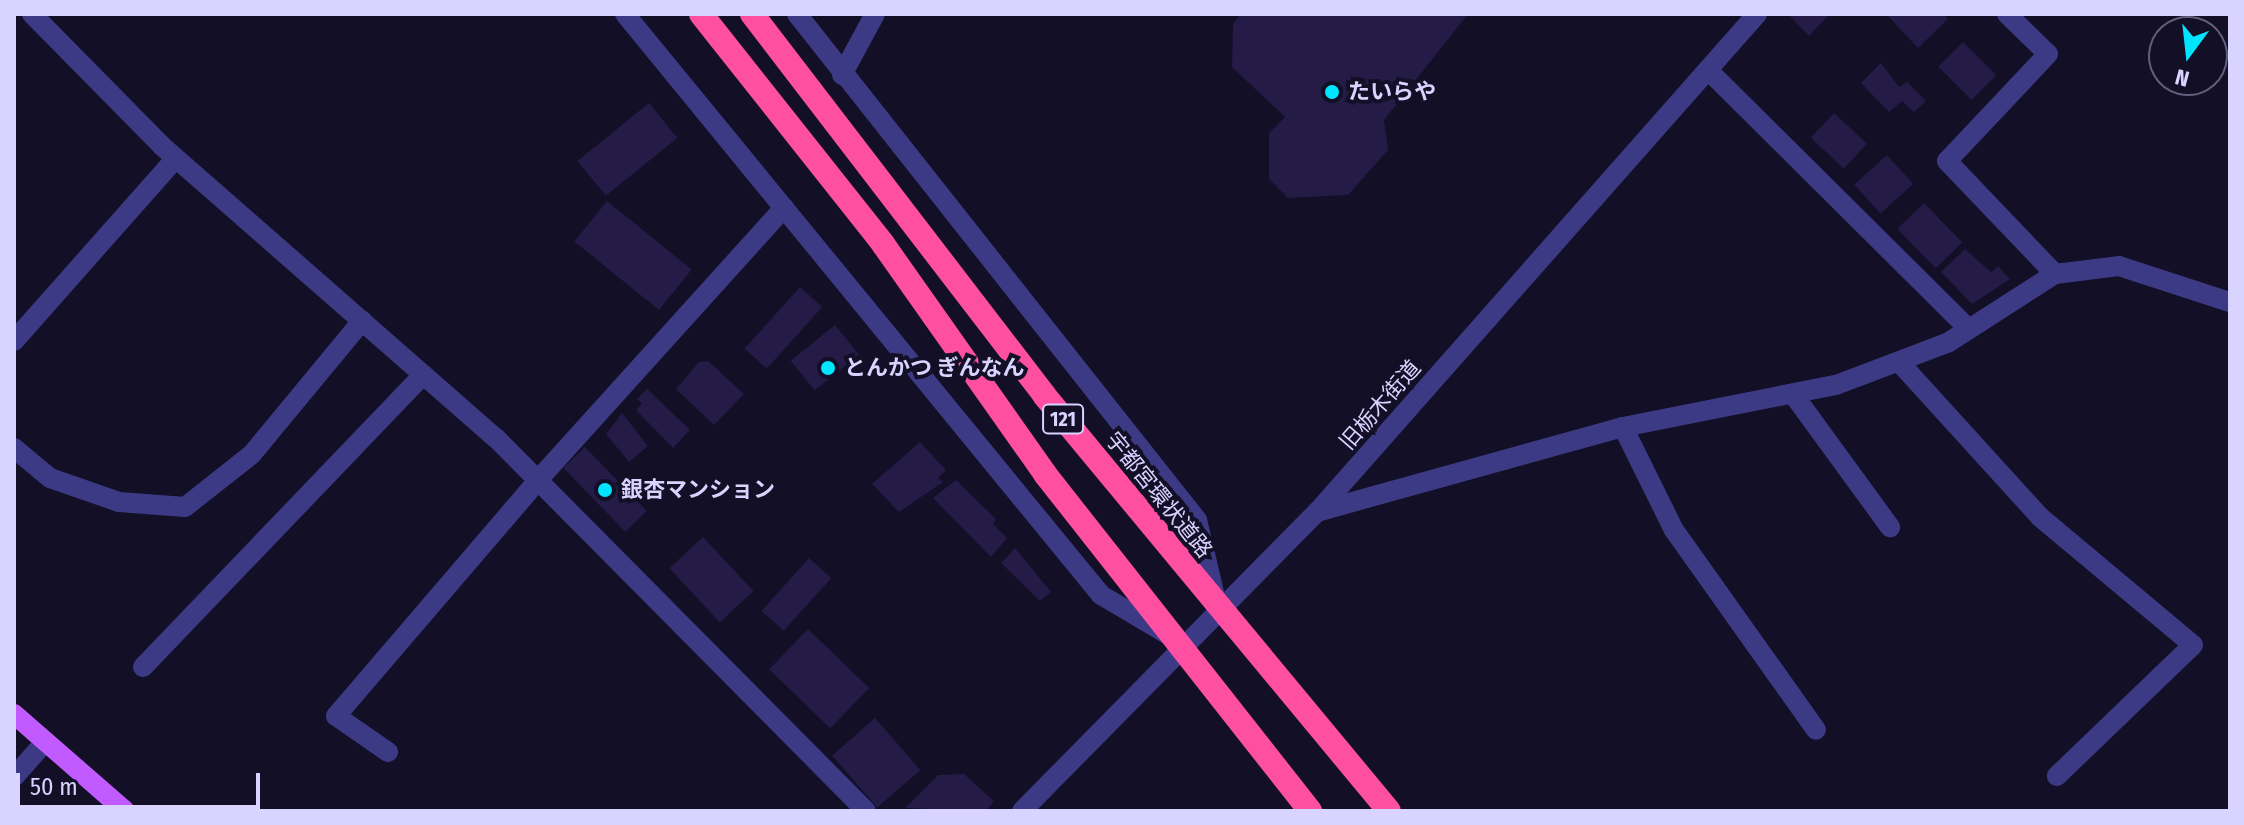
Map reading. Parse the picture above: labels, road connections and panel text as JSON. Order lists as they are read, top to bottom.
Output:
{
  "streets": {
    "highway": ["121", "宇都宮環状道路"],
    "street": ["旧栃木街道"]
  },
  "crossings": [
    ["旧栃木街道", "121"],
    ["旧栃木街道", "宇都宮環状道路"]
  ],
  "places": ["たいらや", "とんかつ ぎんなん", "銀杏マンション"],
  "scale_bar": "50 m",
  "north": "bottom"
}
